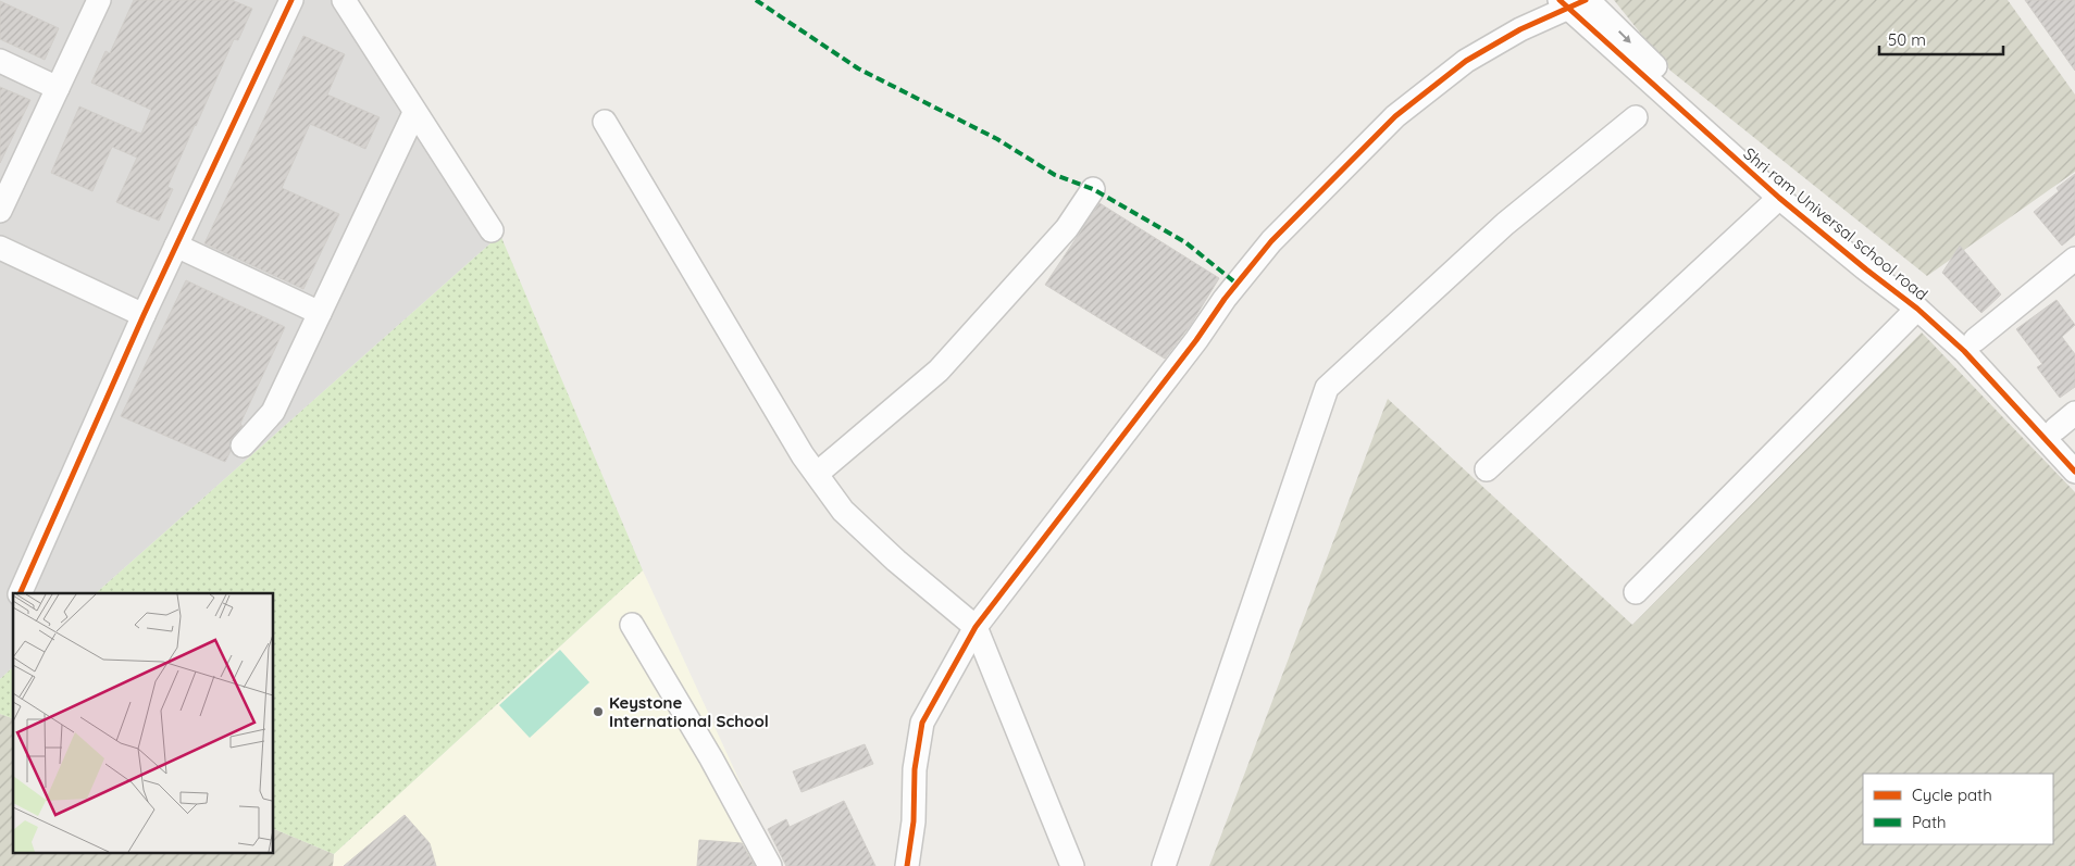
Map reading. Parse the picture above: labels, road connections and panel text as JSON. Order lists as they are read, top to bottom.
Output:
{
  "streets": {
    "street": ["Shri ram Universal school road"]
  },
  "places": ["Keystone International School"],
  "legend": ["Cycle path", "Path"],
  "scale_bar": "50 m"
}
